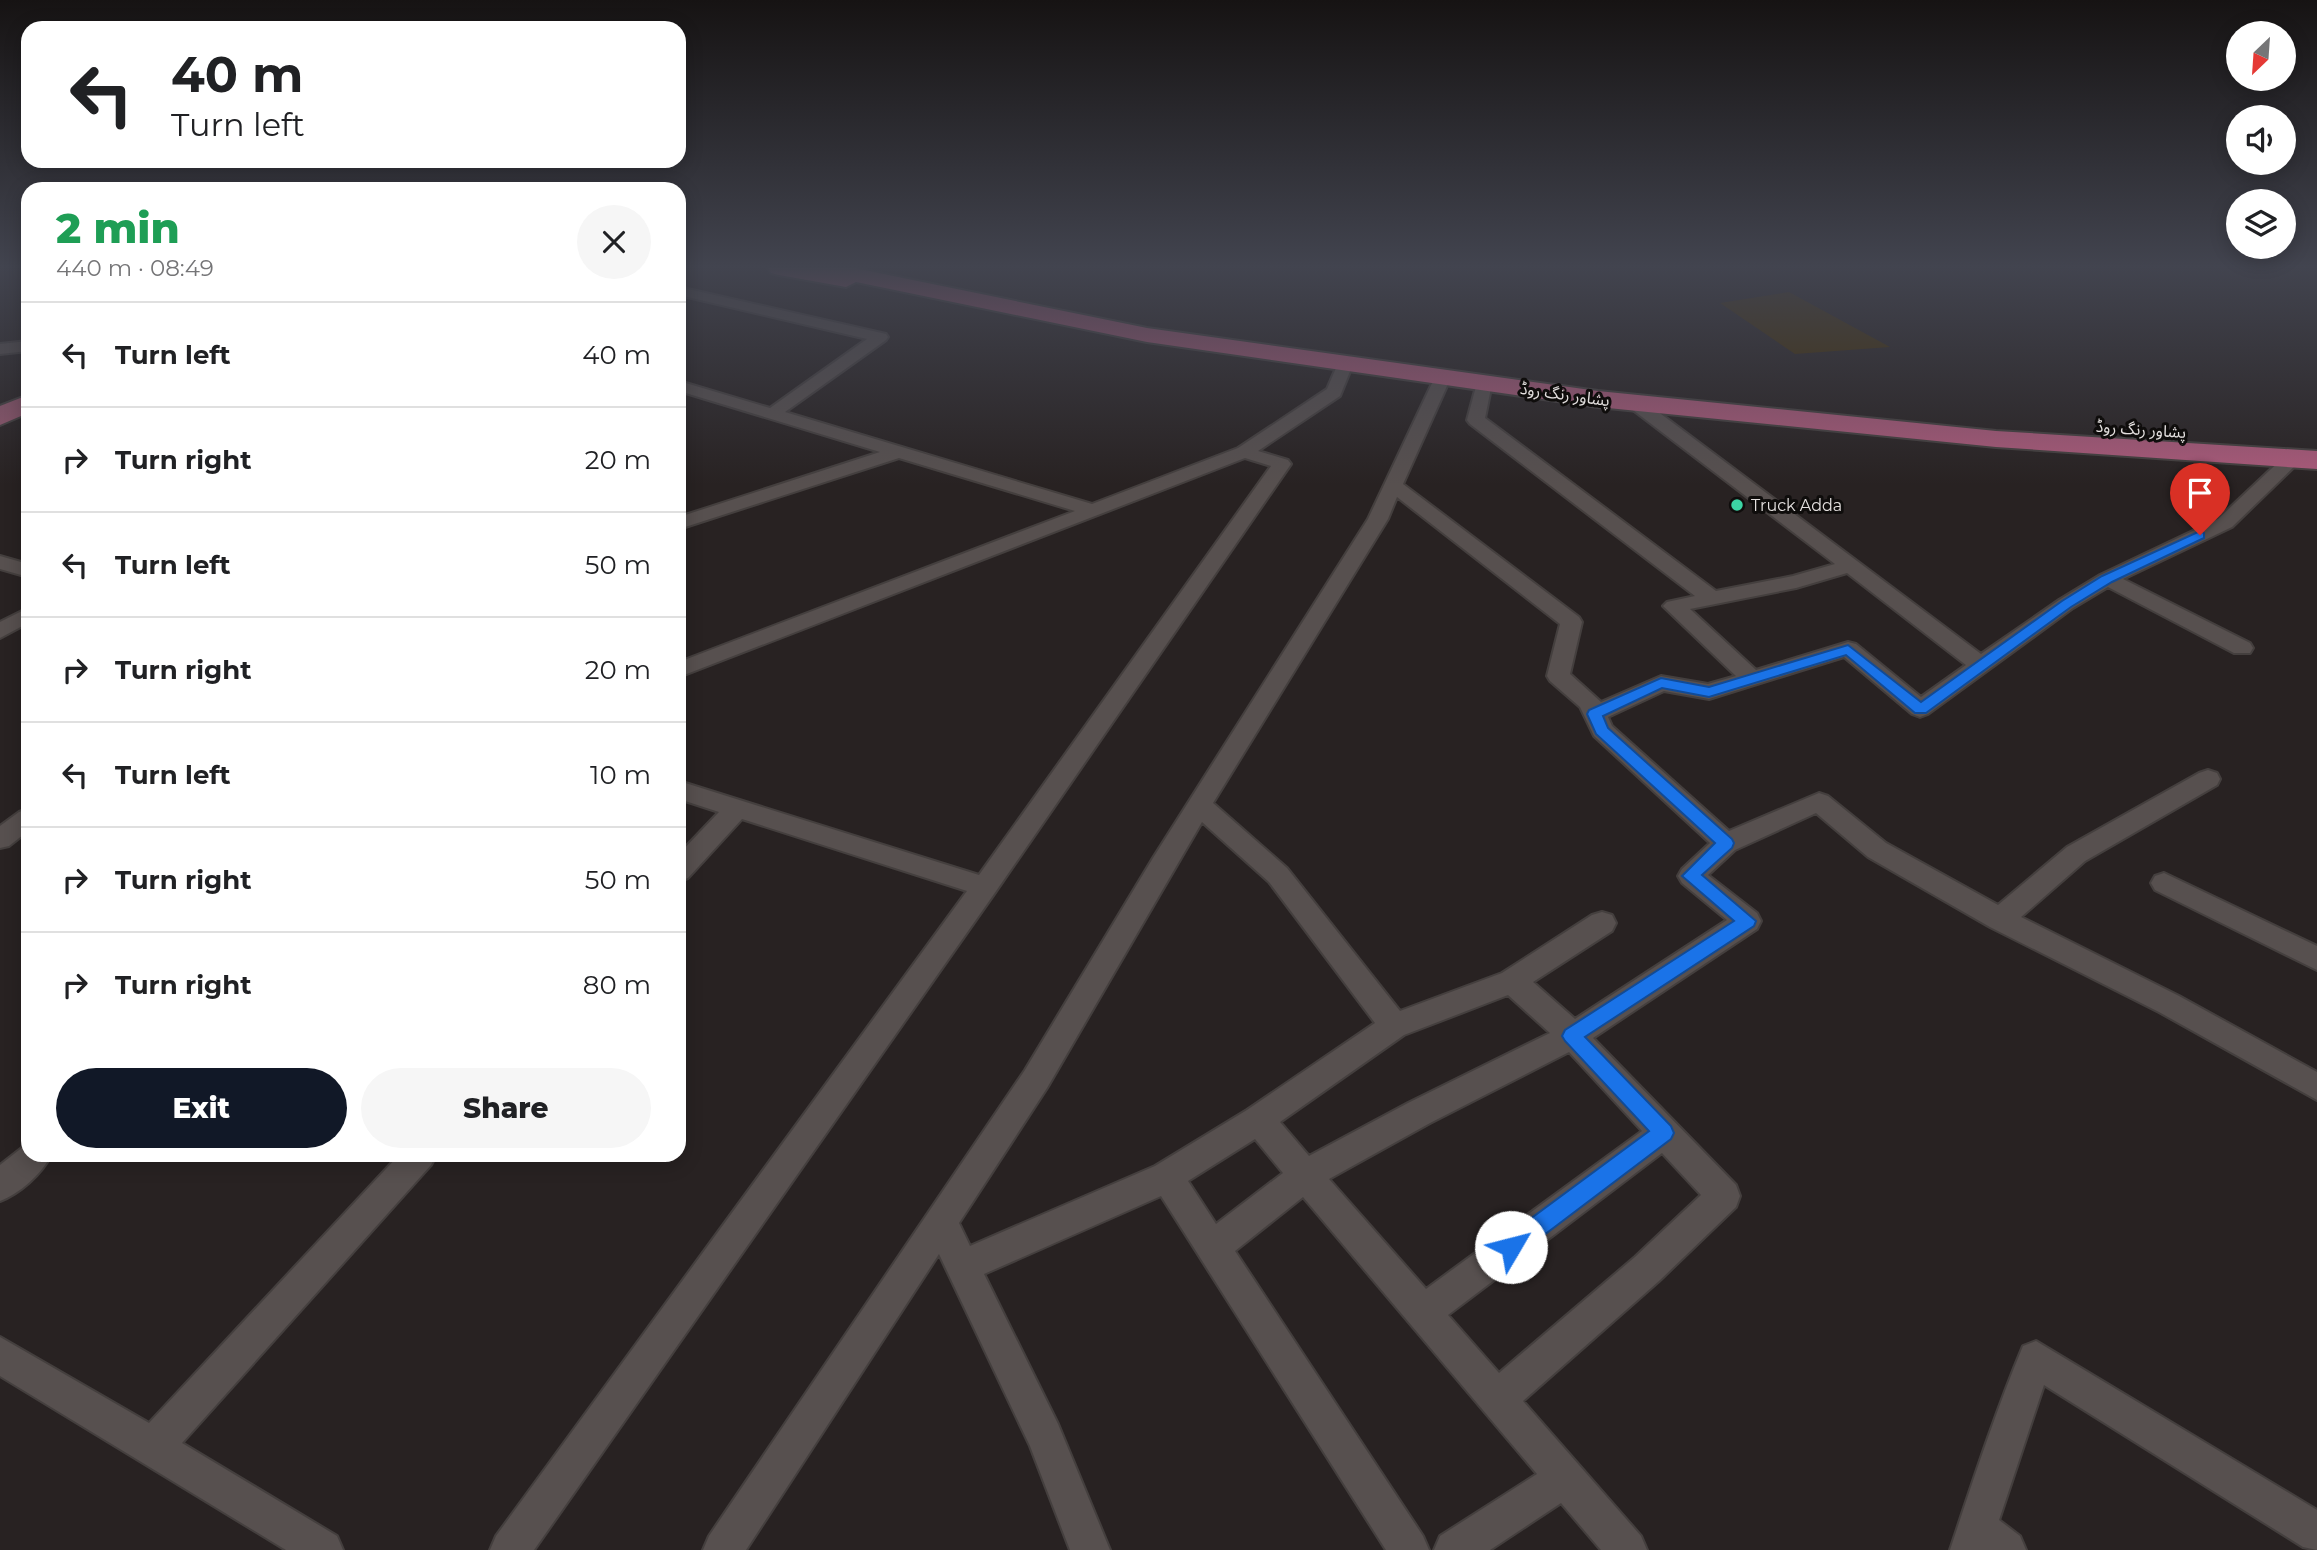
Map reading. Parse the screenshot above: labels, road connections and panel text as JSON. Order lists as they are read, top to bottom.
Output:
{
  "streets": {
    "highway": ["پشاور رنگ روڈ"]
  },
  "places": ["Truck Adda"],
  "north": "bottom left",
  "page": {
    "turn": ["40 m", "Turn left"],
    "heading": ["2 min", "440 m · 08:49"],
    "list": [
      {
        "name": "Turn left",
        "value": "40 m"
      },
      {
        "name": "Turn right",
        "value": "20 m"
      },
      {
        "name": "Turn left",
        "value": "50 m"
      },
      {
        "name": "Turn right",
        "value": "20 m"
      },
      {
        "name": "Turn left",
        "value": "10 m"
      },
      {
        "name": "Turn right",
        "value": "50 m"
      },
      {
        "name": "Turn right",
        "value": "80 m"
      }
    ],
    "buttons": ["Exit", "Share"]
  }
}
